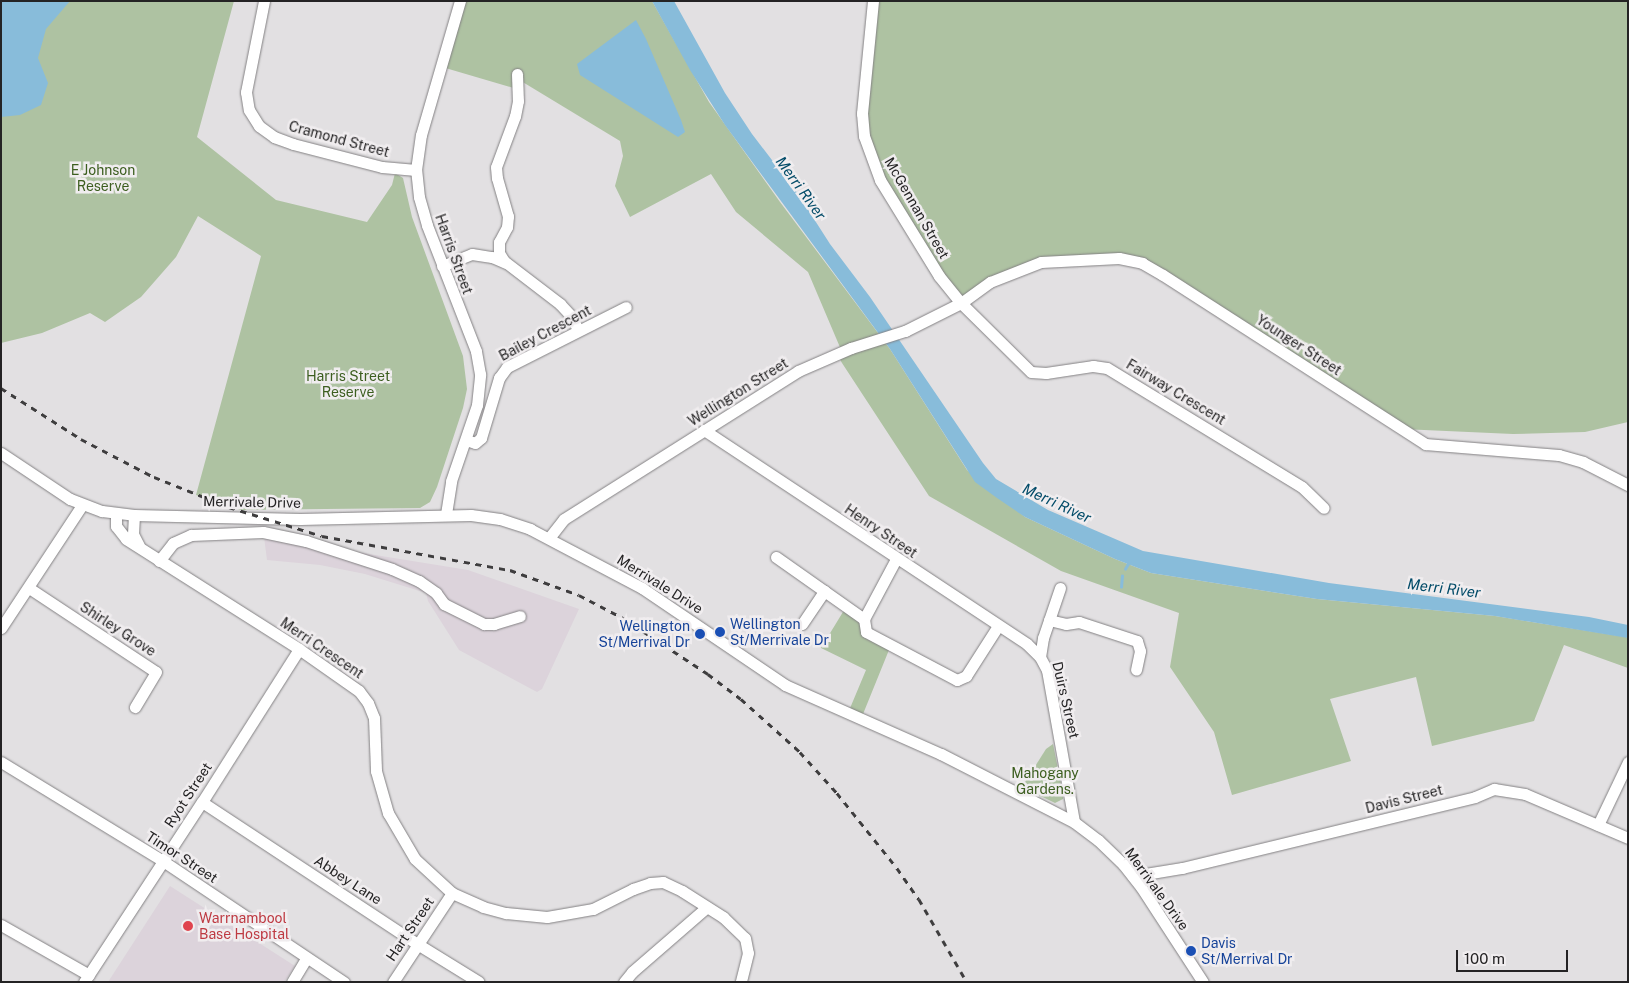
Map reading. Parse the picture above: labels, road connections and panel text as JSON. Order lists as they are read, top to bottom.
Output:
{
  "streets": {
    "street": [
      "Cramond Street",
      "McGennan Street",
      "Harris Street",
      "Bailey Crescent",
      "Younger Street",
      "Wellington Street",
      "Fairway Crescent",
      "Merrivale Drive",
      "Henry Street",
      "Shirley Grove",
      "Merri Crescent",
      "Duirs Street",
      "Ryot Street",
      "Davis Street",
      "Timor Street",
      "Abbey Lane",
      "Hart Street"
    ]
  },
  "crossings": [
    ["Cramond Street", "Harris Street"],
    ["McGennan Street", "Younger Street"],
    ["McGennan Street", "Wellington Street"],
    ["McGennan Street", "Fairway Crescent"],
    ["Harris Street", "Bailey Crescent"],
    ["Harris Street", "Merrivale Drive"],
    ["Younger Street", "Wellington Street"],
    ["Younger Street", "Fairway Crescent"],
    ["Wellington Street", "Fairway Crescent"],
    ["Wellington Street", "Merrivale Drive"],
    ["Wellington Street", "Henry Street"],
    ["Merrivale Drive", "Merri Crescent"],
    ["Merrivale Drive", "Duirs Street"],
    ["Merrivale Drive", "Davis Street"],
    ["Henry Street", "Duirs Street"],
    ["Merri Crescent", "Ryot Street"],
    ["Merri Crescent", "Hart Street"],
    ["Ryot Street", "Timor Street"],
    ["Ryot Street", "Abbey Lane"],
    ["Abbey Lane", "Hart Street"]
  ],
  "water": ["Merri River"],
  "parks": ["E Johnson Reserve", "Harris Street Reserve", "Mahogany Gardens."],
  "places": [
    "Wellington St/Merrivale Dr",
    "Wellington St/Merrival Dr",
    "Warrnambool Base Hospital",
    "Davis St/Merrival Dr"
  ],
  "scale_bar": "100 m"
}
